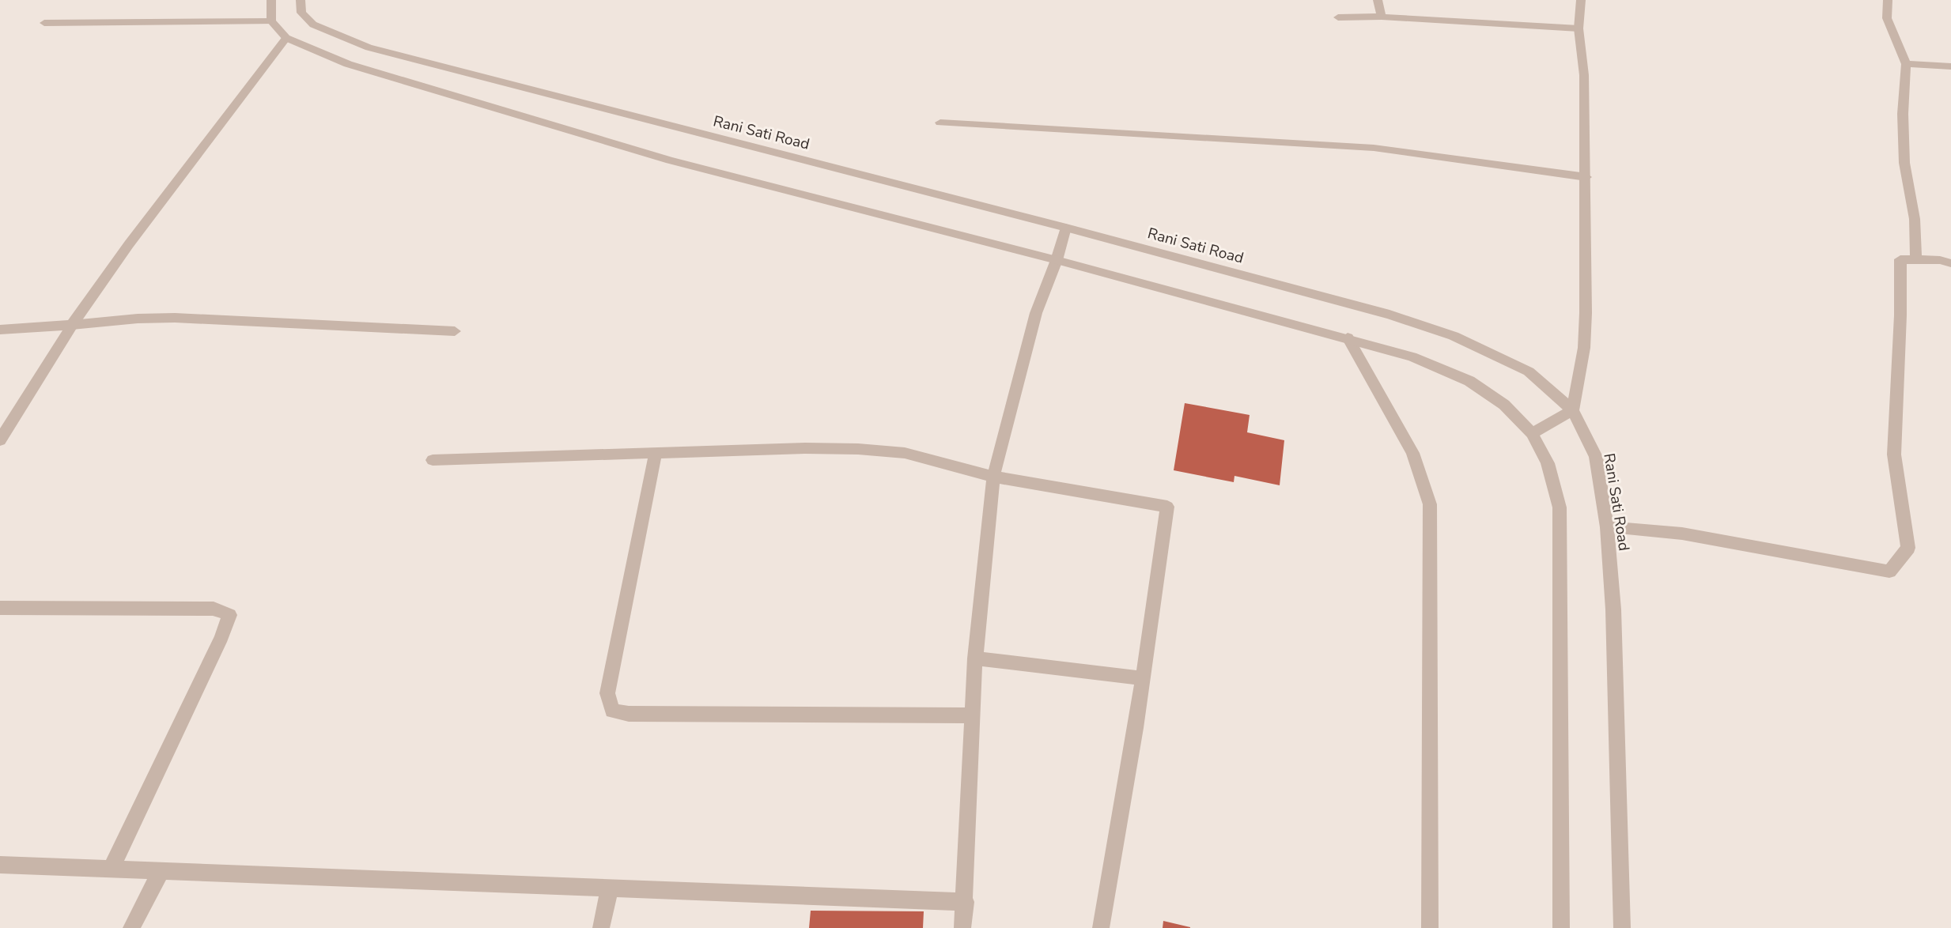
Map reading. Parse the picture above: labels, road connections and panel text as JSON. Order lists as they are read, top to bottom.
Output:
{
  "streets": {
    "street": ["Rani Sati Road"]
  }
}
